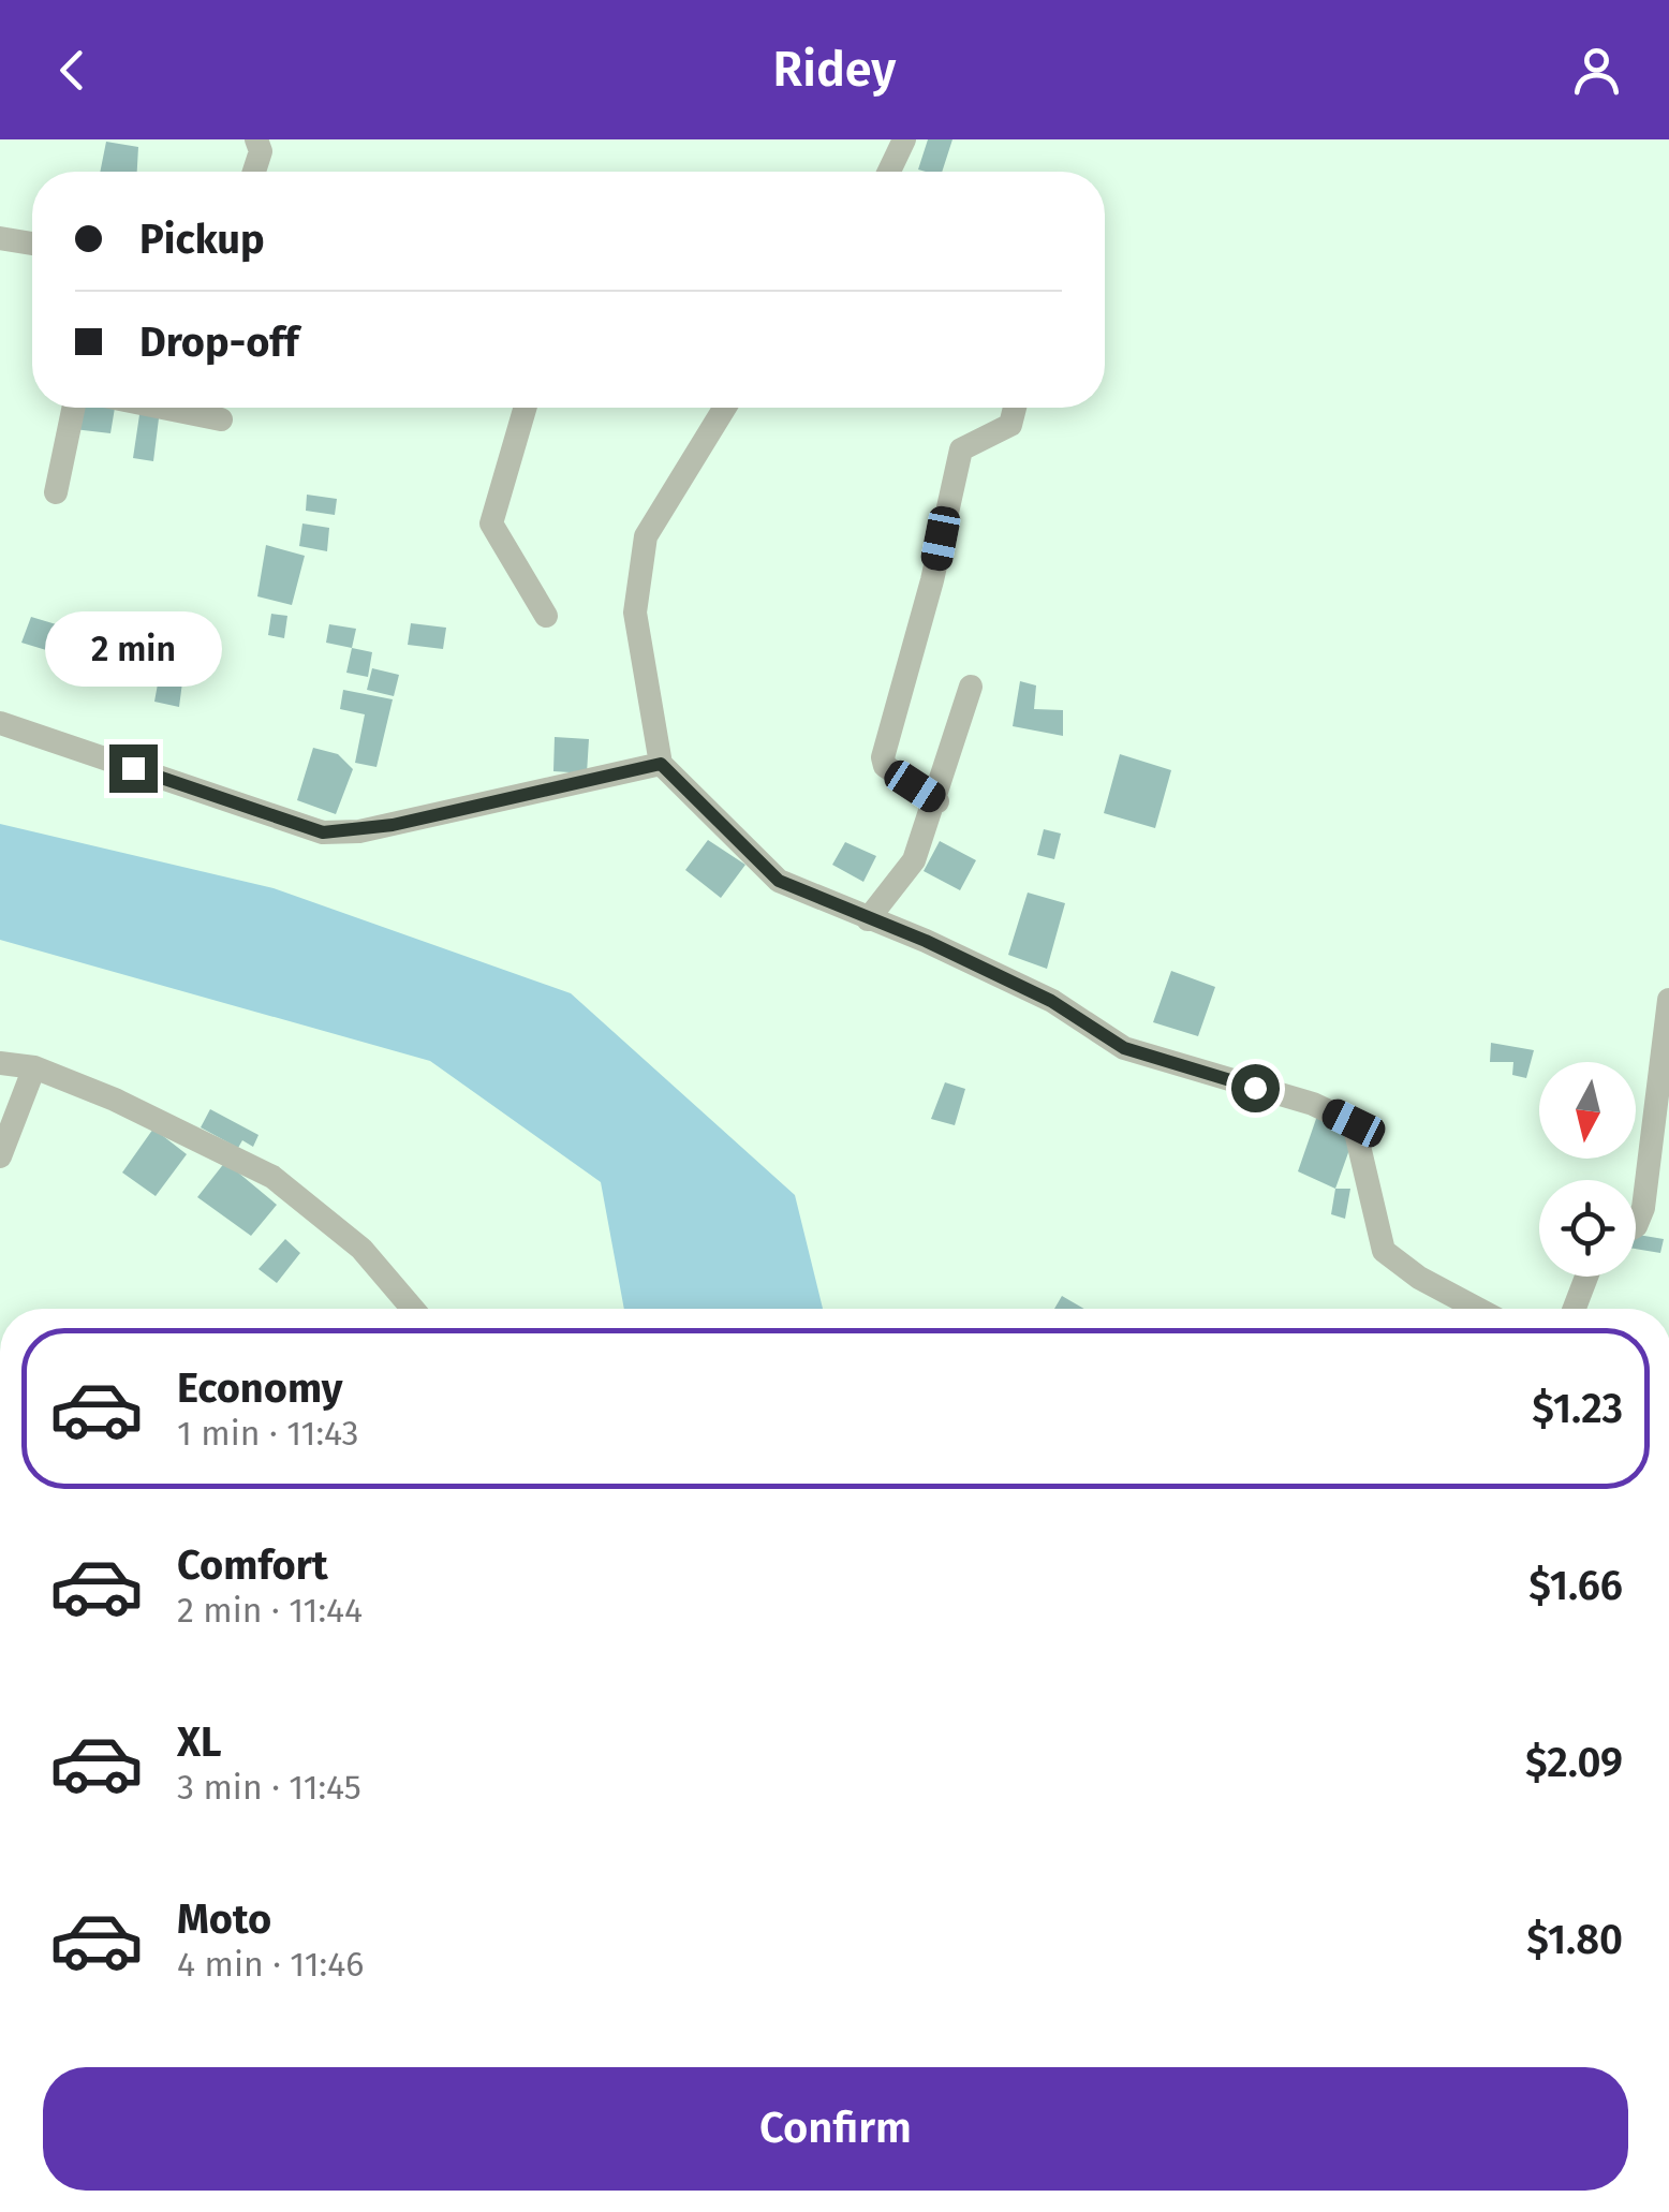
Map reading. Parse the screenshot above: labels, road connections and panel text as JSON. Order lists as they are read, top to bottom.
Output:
{
  "north": "bottom",
  "page": {
    "header": "Ridey",
    "banner": ["Pickup", "Drop-off"],
    "bubble": "2 min",
    "list": [
      {
        "name": "Economy",
        "note": "1 min · 11:43",
        "value": "$1.23"
      },
      {
        "name": "Comfort",
        "note": "2 min · 11:44",
        "value": "$1.66"
      },
      {
        "name": "XL",
        "note": "3 min · 11:45",
        "value": "$2.09"
      },
      {
        "name": "Moto",
        "note": "4 min · 11:46",
        "value": "$1.80"
      }
    ],
    "buttons": "Confirm"
  }
}
